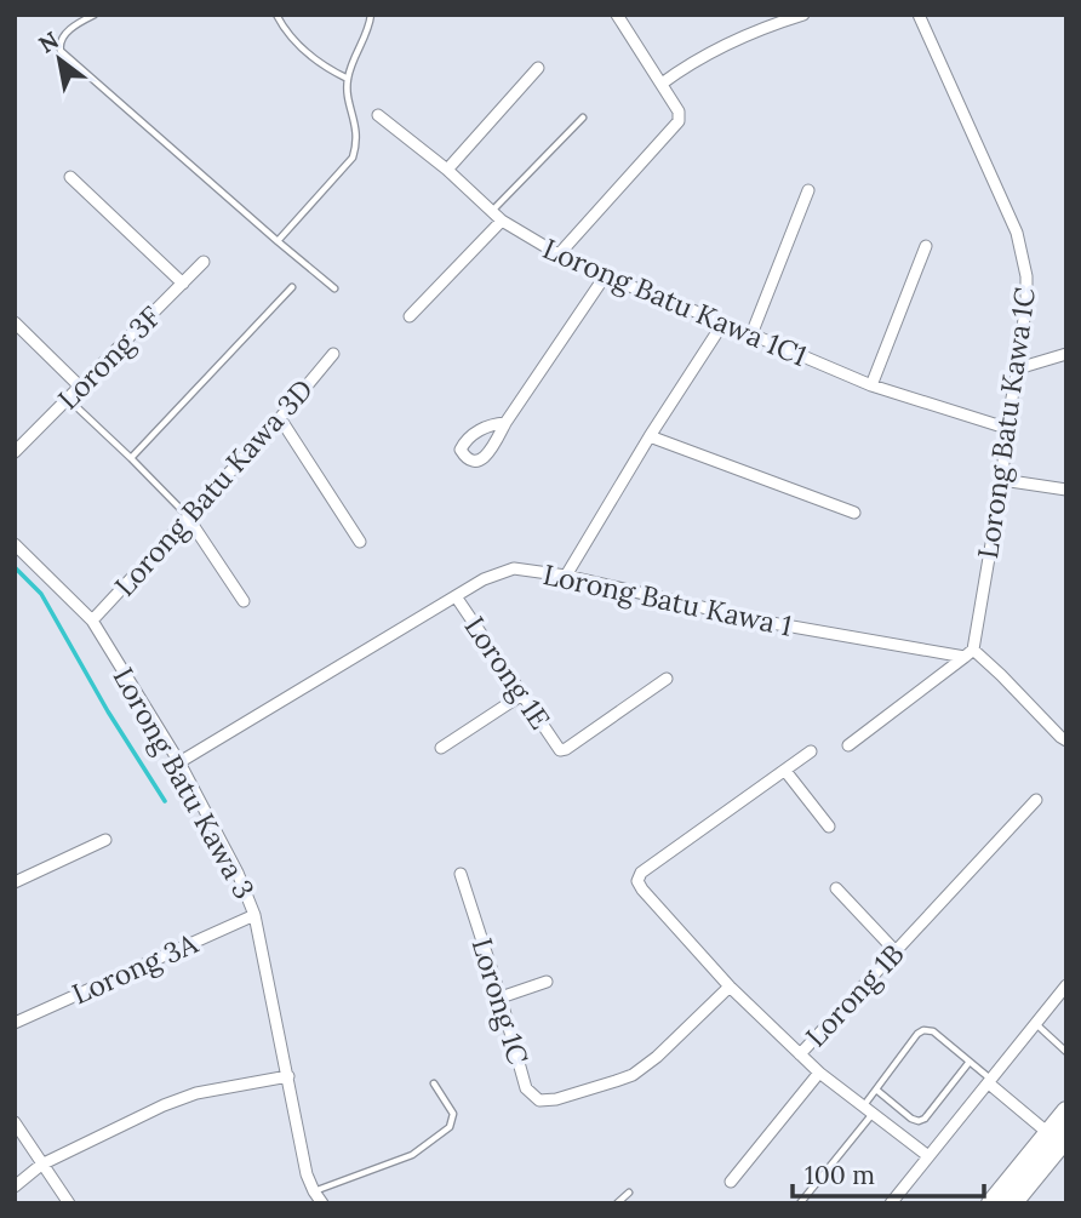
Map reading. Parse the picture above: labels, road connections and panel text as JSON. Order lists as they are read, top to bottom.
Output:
{
  "streets": {
    "street": [
      "Lorong Batu Kawa 1C1",
      "Lorong 3F",
      "Lorong Batu Kawa 1C",
      "Lorong Batu Kawa 3D",
      "Lorong Batu Kawa 1",
      "Lorong 1E",
      "Lorong Batu Kawa 3",
      "Lorong 3A",
      "Lorong 1B",
      "Lorong 1C"
    ]
  },
  "crossings": [
    ["Lorong Batu Kawa 1C1", "Lorong Batu Kawa 1C"],
    ["Lorong Batu Kawa 1C", "Lorong Batu Kawa 1"],
    ["Lorong Batu Kawa 3D", "Lorong Batu Kawa 3"],
    ["Lorong Batu Kawa 1", "Lorong 1E"],
    ["Lorong Batu Kawa 1", "Lorong Batu Kawa 3"],
    ["Lorong Batu Kawa 3", "Lorong 3A"],
    ["Lorong 1B", "Lorong 1C"]
  ],
  "scale_bar": "100 m",
  "north": "top left"
}
